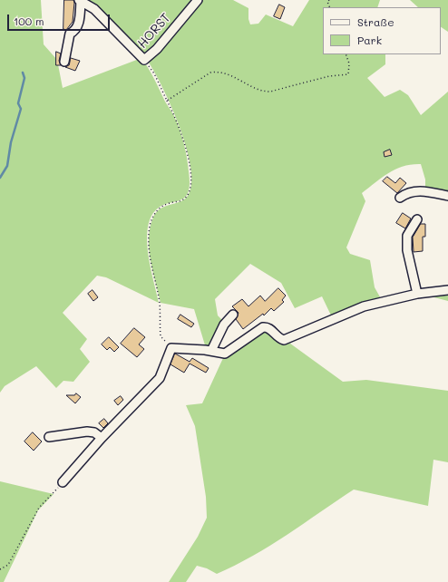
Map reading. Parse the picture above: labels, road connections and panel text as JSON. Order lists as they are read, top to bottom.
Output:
{
  "streets": {
    "street": ["HORST"]
  },
  "legend": ["Straße", "Park"],
  "scale_bar": "100 m"
}
